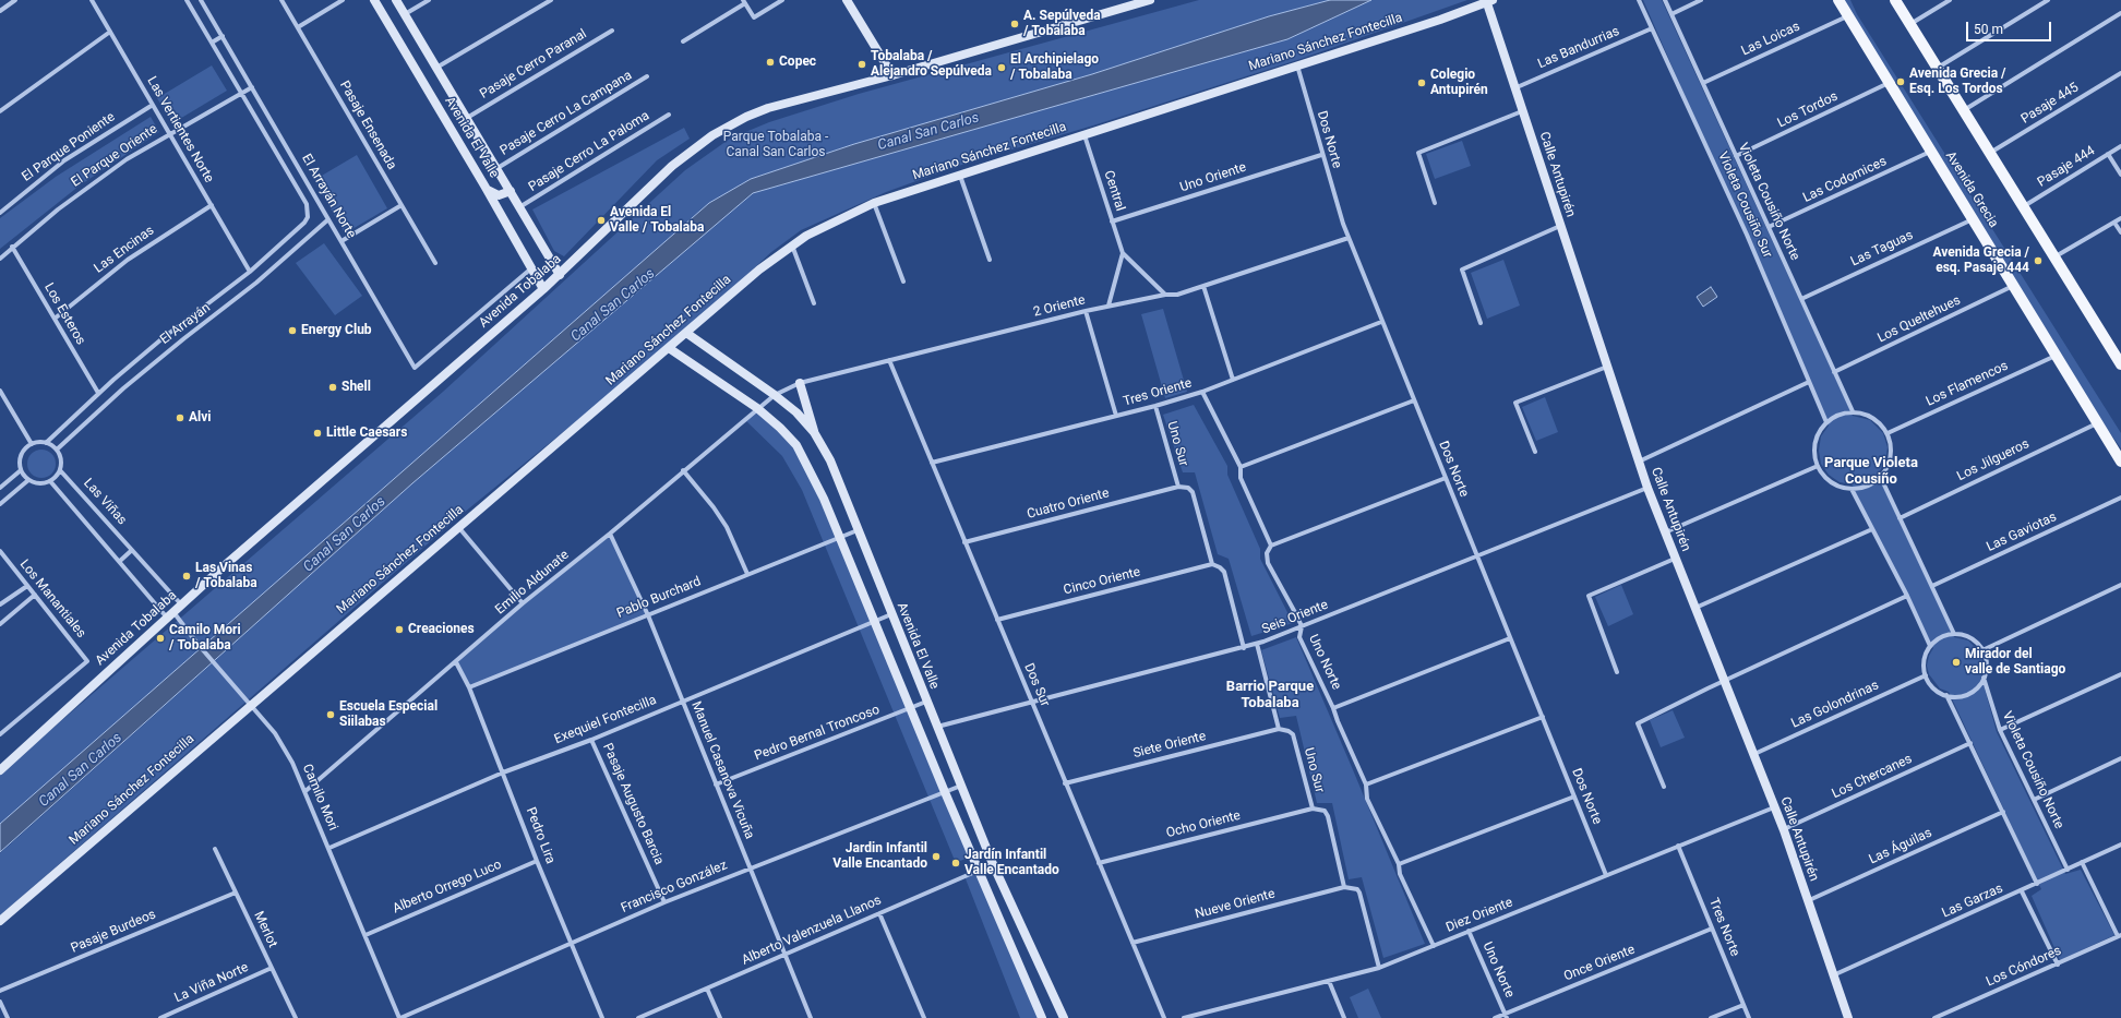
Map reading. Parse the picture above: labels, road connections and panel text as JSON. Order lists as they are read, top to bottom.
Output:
{
  "streets": {
    "main road": ["Avenida Grecia"],
    "street": [
      "Las Loicas",
      "Mariano Sánchez Fontecilla",
      "Las Bandurrias",
      "Pasaje Cerro Paranal",
      "Pasaje 445",
      "Los Tordos",
      "Pasaje Cerro La Campana",
      "Pasaje Ensenada",
      "Las Vertientes Norte",
      "Avenida El Valle",
      "Dos Norte",
      "El Parque Poniente",
      "Pasaje Cerro La Paloma",
      "El Parque Oriente",
      "Pasaje 444",
      "Calle Antupirén",
      "Uno Oriente",
      "Las Codornices",
      "Central",
      "El Arrayán Norte",
      "Violeta Cousiño Norte",
      "Violeta Cousiño Sur",
      "Las Taguas",
      "Las Encinas",
      "Avenida Tobalaba",
      "2 Oriente",
      "Los Esteros",
      "Los Queltehues",
      "El Arrayán",
      "Los Flamencos",
      "Tres Oriente",
      "Uno Sur",
      "Los Jilgueros",
      "Las Viñas",
      "Cuatro Oriente",
      "Las Gaviotas",
      "Cinco Oriente",
      "Emilio Aldunate",
      "Pablo Burchard",
      "Los Manantiales",
      "Seis Oriente",
      "Uno Norte",
      "Dos Sur",
      "Las Golondrinas",
      "Exequiel Fontecilla",
      "Pedro Bernal Troncoso",
      "Siete Oriente",
      "Manuel Casanova Vicuña",
      "Los Chercanes",
      "Camilo Mori",
      "Pasaje Augusto Barcia",
      "Ocho Oriente",
      "Pedro Lira",
      "Las Águilas",
      "Alberto Orrego Luco",
      "Francisco González",
      "Las Garzas",
      "Nueve Oriente",
      "Diez Oriente",
      "Tres Norte",
      "Merlot",
      "Alberto Valenzuela Llanos",
      "Pasaje Burdeos",
      "Once Oriente",
      "Los Cóndores",
      "La Viña Norte"
    ]
  },
  "crossings": [
    ["Las Loicas", "Avenida Grecia"],
    ["Las Loicas", "Violeta Cousiño Norte"],
    ["Mariano Sánchez Fontecilla", "Avenida El Valle"],
    ["Mariano Sánchez Fontecilla", "Dos Norte"],
    ["Mariano Sánchez Fontecilla", "Calle Antupirén"],
    ["Mariano Sánchez Fontecilla", "Central"],
    ["Mariano Sánchez Fontecilla", "Camilo Mori"],
    ["Las Bandurrias", "Calle Antupirén"],
    ["Las Bandurrias", "Violeta Cousiño Sur"],
    ["Pasaje Cerro Paranal", "Avenida El Valle"],
    ["Los Tordos", "Avenida Grecia"],
    ["Los Tordos", "Violeta Cousiño Norte"],
    ["Pasaje Cerro La Campana", "Avenida El Valle"],
    ["Las Vertientes Norte", "El Parque Poniente"],
    ["Las Vertientes Norte", "El Parque Oriente"],
    ["Las Vertientes Norte", "Las Encinas"],
    ["Las Vertientes Norte", "El Arrayán"],
    ["Avenida El Valle", "Pasaje Cerro La Paloma"],
    ["Avenida El Valle", "Avenida Tobalaba"],
    ["Avenida El Valle", "2 Oriente"],
    ["Avenida El Valle", "Emilio Aldunate"],
    ["Avenida El Valle", "Pablo Burchard"],
    ["Avenida El Valle", "Seis Oriente"],
    ["Avenida El Valle", "Exequiel Fontecilla"],
    ["Avenida El Valle", "Pedro Bernal Troncoso"],
    ["Avenida El Valle", "Francisco González"],
    ["Avenida El Valle", "Alberto Valenzuela Llanos"],
    ["Dos Norte", "Uno Oriente"],
    ["Dos Norte", "2 Oriente"],
    ["Dos Norte", "Tres Oriente"],
    ["Dos Norte", "Seis Oriente"],
    ["Dos Norte", "Diez Oriente"],
    ["El Parque Oriente", "El Arrayán Norte"],
    ["El Parque Oriente", "Los Esteros"],
    ["Calle Antupirén", "Seis Oriente"],
    ["Calle Antupirén", "Las Golondrinas"],
    ["Calle Antupirén", "Los Chercanes"],
    ["Calle Antupirén", "Las Águilas"],
    ["Calle Antupirén", "Las Garzas"],
    ["Calle Antupirén", "Diez Oriente"],
    ["Uno Oriente", "Central"],
    ["Las Codornices", "Avenida Grecia"],
    ["Las Codornices", "Violeta Cousiño Norte"],
    ["Avenida Grecia", "Las Taguas"],
    ["Avenida Grecia", "Los Queltehues"],
    ["Avenida Grecia", "Los Flamencos"],
    ["Avenida Grecia", "Los Jilgueros"],
    ["Central", "2 Oriente"],
    ["El Arrayán Norte", "Avenida Tobalaba"],
    ["El Arrayán Norte", "El Arrayán"],
    ["Violeta Cousiño Norte", "Violeta Cousiño Sur"],
    ["Violeta Cousiño Norte", "Las Taguas"],
    ["Violeta Cousiño Norte", "Los Queltehues"],
    ["Violeta Cousiño Norte", "Los Flamencos"],
    ["Violeta Cousiño Norte", "Las Golondrinas"],
    ["Violeta Cousiño Norte", "Las Garzas"],
    ["Violeta Cousiño Sur", "Los Flamencos"],
    ["Las Encinas", "Los Esteros"],
    ["Avenida Tobalaba", "Las Viñas"],
    ["Avenida Tobalaba", "Camilo Mori"],
    ["2 Oriente", "Emilio Aldunate"],
    ["2 Oriente", "Dos Sur"],
    ["Los Esteros", "El Arrayán"],
    ["El Arrayán", "Las Viñas"],
    ["Tres Oriente", "Uno Sur"],
    ["Tres Oriente", "Uno Norte"],
    ["Tres Oriente", "Dos Sur"],
    ["Uno Sur", "Cuatro Oriente"],
    ["Uno Sur", "Cinco Oriente"],
    ["Uno Sur", "Seis Oriente"],
    ["Uno Sur", "Siete Oriente"],
    ["Uno Sur", "Ocho Oriente"],
    ["Uno Sur", "Nueve Oriente"],
    ["Las Viñas", "Camilo Mori"],
    ["Cuatro Oriente", "Dos Sur"],
    ["Cinco Oriente", "Dos Sur"],
    ["Emilio Aldunate", "Manuel Casanova Vicuña"],
    ["Emilio Aldunate", "Camilo Mori"],
    ["Emilio Aldunate", "Pedro Lira"],
    ["Pablo Burchard", "Manuel Casanova Vicuña"],
    ["Pablo Burchard", "Pedro Lira"],
    ["Seis Oriente", "Uno Norte"],
    ["Seis Oriente", "Dos Sur"],
    ["Uno Norte", "Diez Oriente"],
    ["Uno Norte", "Once Oriente"],
    ["Dos Sur", "Siete Oriente"],
    ["Dos Sur", "Ocho Oriente"],
    ["Dos Sur", "Nueve Oriente"],
    ["Exequiel Fontecilla", "Manuel Casanova Vicuña"],
    ["Exequiel Fontecilla", "Camilo Mori"],
    ["Exequiel Fontecilla", "Pasaje Augusto Barcia"],
    ["Exequiel Fontecilla", "Pedro Lira"],
    ["Pedro Bernal Troncoso", "Manuel Casanova Vicuña"],
    ["Manuel Casanova Vicuña", "Francisco González"],
    ["Manuel Casanova Vicuña", "Alberto Valenzuela Llanos"],
    ["Camilo Mori", "Alberto Orrego Luco"],
    ["Camilo Mori", "Francisco González"],
    ["Pasaje Augusto Barcia", "Francisco González"],
    ["Pedro Lira", "Alberto Orrego Luco"],
    ["Pedro Lira", "Francisco González"],
    ["Diez Oriente", "Tres Norte"],
    ["Tres Norte", "Once Oriente"],
    ["Merlot", "Pasaje Burdeos"],
    ["Merlot", "La Viña Norte"]
  ],
  "districts": ["Parque Violeta Cousiño", "Barrio Parque Tobalaba"],
  "water": ["Canal San Carlos"],
  "parks": ["Parque Tobalaba - Canal San Carlos"],
  "places": [
    "A. Sepúlveda / Tobalaba",
    "Copec",
    "Tobalaba / Alejandro Sepúlveda",
    "El Archipielago / Tobalaba",
    "Avenida Grecia / Esq. Los Tordos",
    "Colegio Antupirén",
    "Avenida El Valle / Tobalaba",
    "Avenida Grecia / esq. Pasaje 444",
    "Energy Club",
    "Shell",
    "Alvi",
    "Little Caesars",
    "Las Vinas / Tobalaba",
    "Creaciones",
    "Camilo Mori / Tobalaba",
    "Mirador del valle de Santiago",
    "Escuela Especial Siilabas",
    "Jardin Infantil Valle Encantado",
    "Jardín Infantil Valle Encantado"
  ],
  "scale_bar": "50 m"
}
